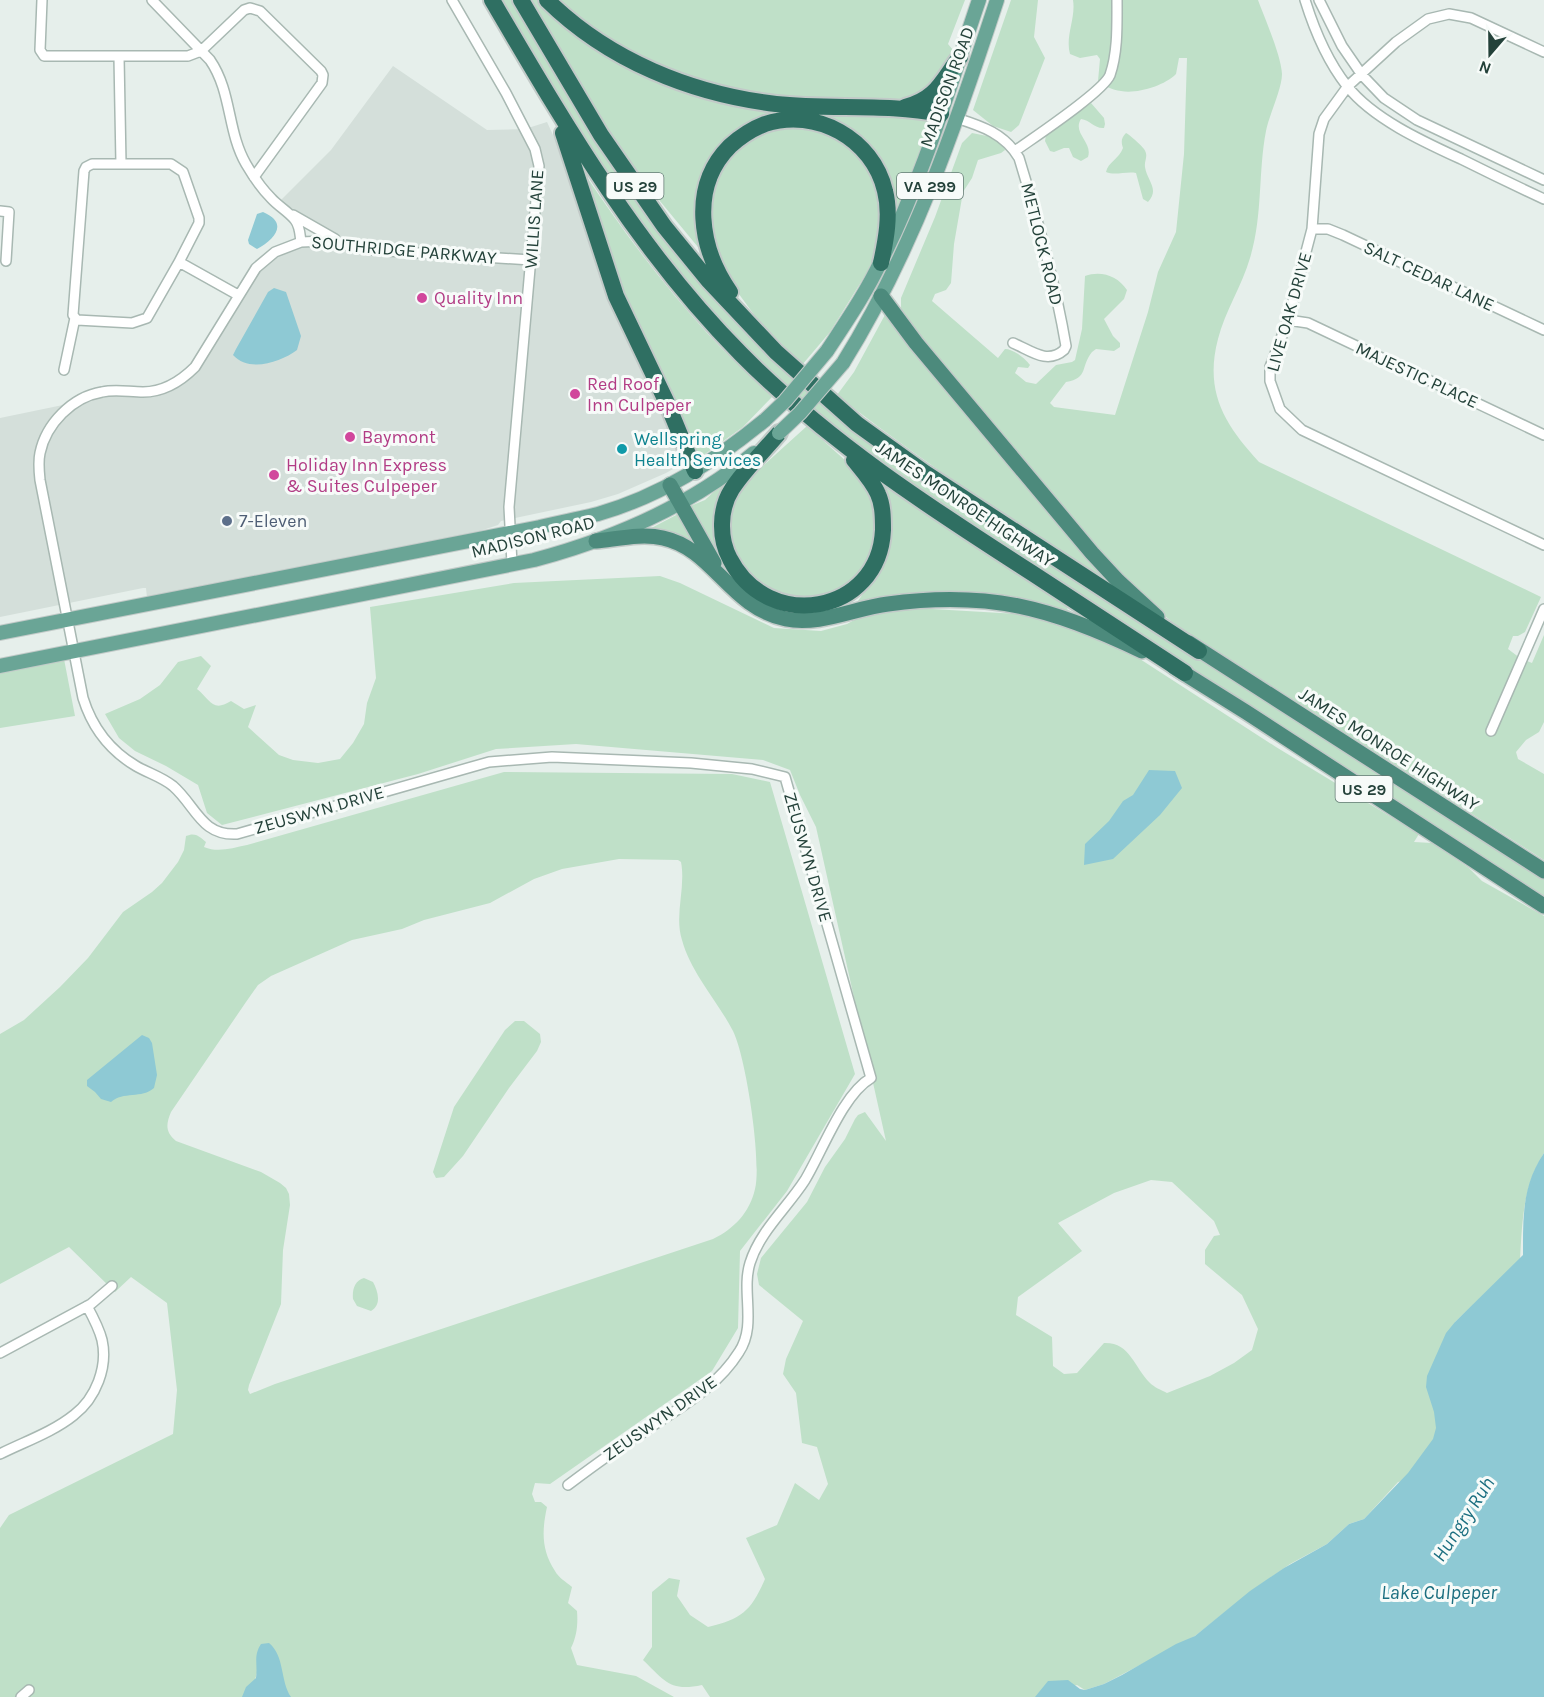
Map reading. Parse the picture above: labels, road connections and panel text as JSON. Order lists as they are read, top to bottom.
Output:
{
  "streets": {
    "highway": ["US 29", "JAMES MONROE HIGHWAY"],
    "main road": ["MADISON ROAD", "VA 299"],
    "street": [
      "WILLIS LANE",
      "METLOCK ROAD",
      "SOUTHRIDGE PARKWAY",
      "SALT CEDAR LANE",
      "LIVE OAK DRIVE",
      "MAJESTIC PLACE",
      "ZEUSWYN DRIVE"
    ]
  },
  "crossings": [
    ["MADISON ROAD", "WILLIS LANE"],
    ["MADISON ROAD", "METLOCK ROAD"],
    ["MADISON ROAD", "SOUTHRIDGE PARKWAY"],
    ["MADISON ROAD", "ZEUSWYN DRIVE"],
    ["WILLIS LANE", "SOUTHRIDGE PARKWAY"],
    ["SOUTHRIDGE PARKWAY", "ZEUSWYN DRIVE"],
    ["SALT CEDAR LANE", "LIVE OAK DRIVE"],
    ["LIVE OAK DRIVE", "MAJESTIC PLACE"]
  ],
  "water": ["Hungry Ruh", "Lake Culpeper"],
  "places": [
    "Quality Inn",
    "Red Roof Inn Culpeper",
    "Baymont",
    "Wellspring Health Services",
    "Holiday Inn Express & Suites Culpeper",
    "7-Eleven"
  ],
  "north": "bottom"
}
